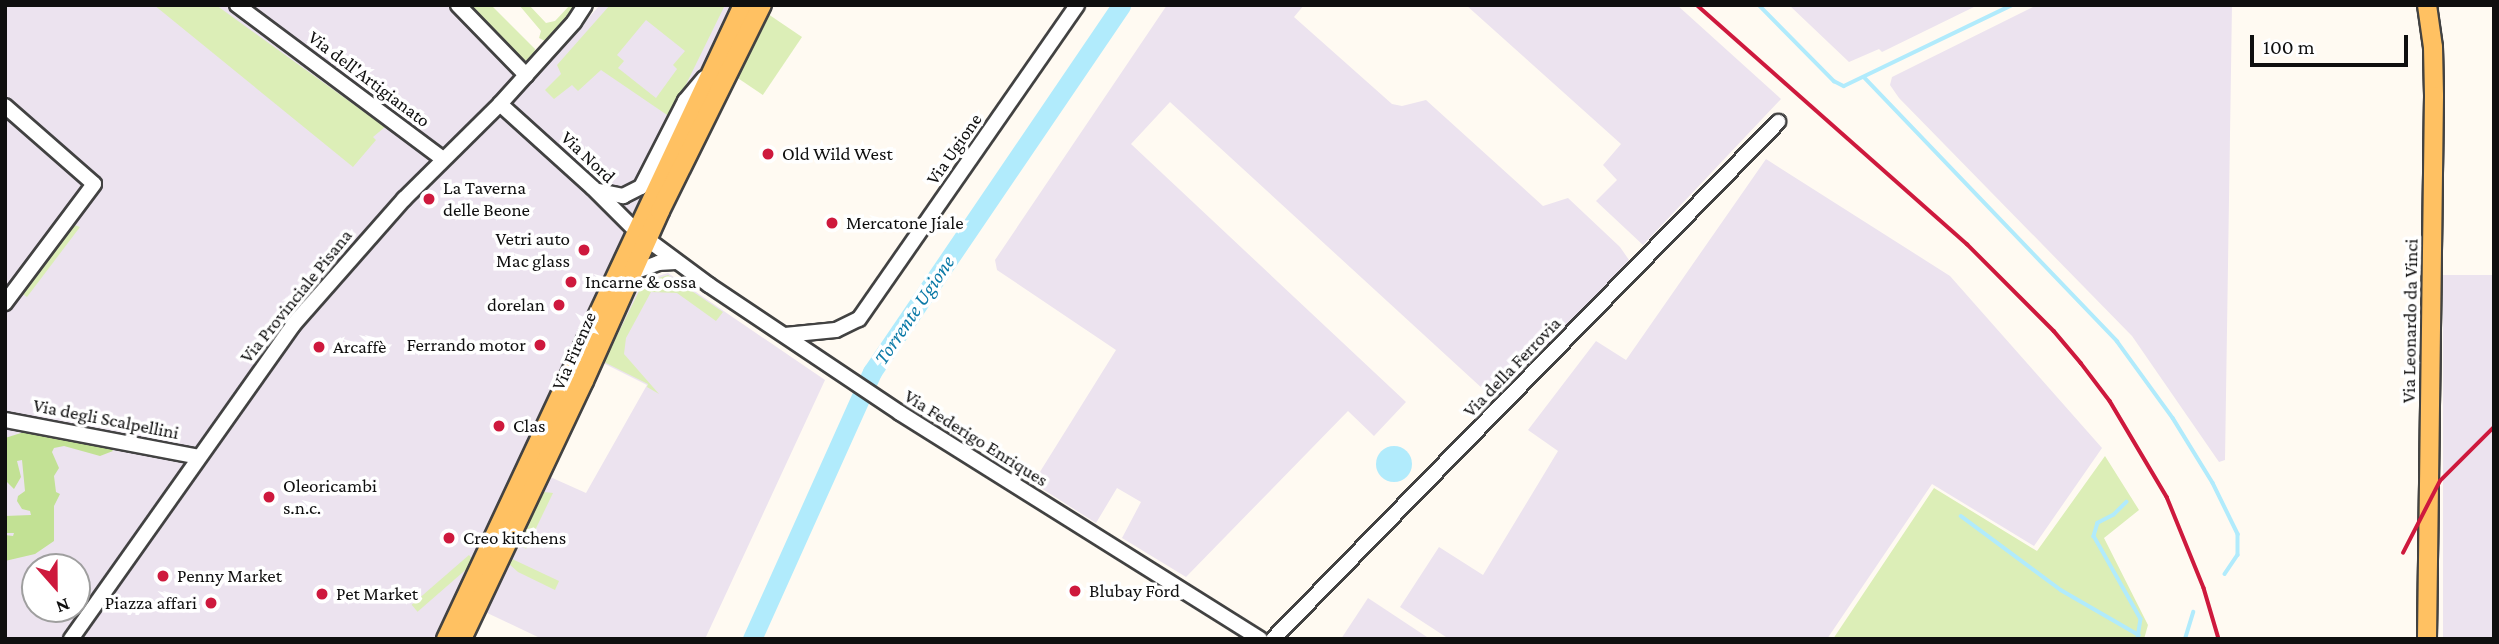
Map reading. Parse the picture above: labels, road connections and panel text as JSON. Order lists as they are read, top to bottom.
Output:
{
  "streets": {
    "main road": ["Via Leonardo da Vinci", "Via Firenze"],
    "street": [
      "Via dell'Artigianato",
      "Via Ugione",
      "Via Nord",
      "Via Provinciale Pisana",
      "Via della Ferrovia",
      "Via degli Scalpellini",
      "Via Federigo Enriques"
    ]
  },
  "crossings": [
    ["Via dell'Artigianato", "Via Provinciale Pisana"],
    ["Via Ugione", "Via Federigo Enriques"],
    ["Via Nord", "Via Provinciale Pisana"],
    ["Via Nord", "Via Firenze"],
    ["Via Nord", "Via Federigo Enriques"],
    ["Via Provinciale Pisana", "Via degli Scalpellini"],
    ["Via Firenze", "Via Federigo Enriques"]
  ],
  "water": ["Torrente Ugione"],
  "places": [
    "Old Wild West",
    "La Taverna delle Beone",
    "Mercatone Jiale",
    "Vetri auto Mac glass",
    "Incarne & ossa",
    "dorelan",
    "Ferrando motor",
    "Arcaffè",
    "Clas",
    "Oleoricambi s.n.c.",
    "Creo kitchens",
    "Penny Market",
    "Blubay Ford",
    "Pet Market",
    "Piazza affari"
  ],
  "scale_bar": "100 m",
  "north": "bottom"
}
